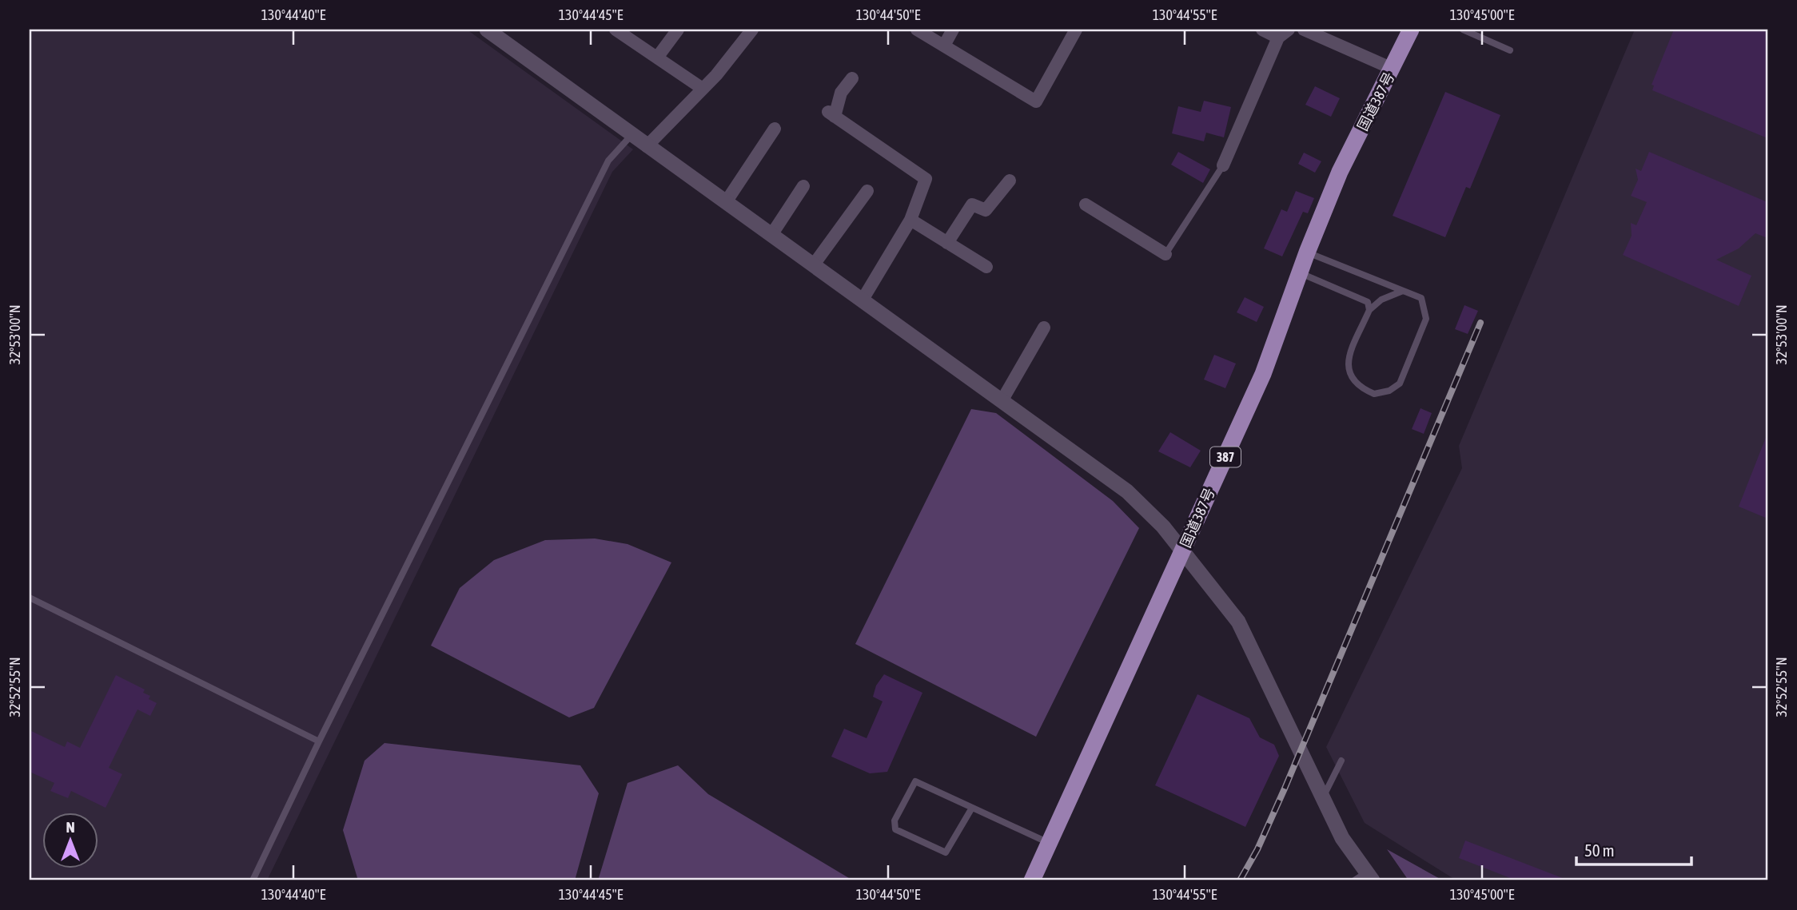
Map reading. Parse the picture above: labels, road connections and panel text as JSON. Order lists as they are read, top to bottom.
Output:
{
  "streets": {
    "highway": ["国道387号", "387"]
  },
  "scale_bar": "50 m",
  "north": "top",
  "coordinates": [
    "130°44'40\"E",
    "130°44'45\"E",
    "130°44'50\"E",
    "130°44'55\"E",
    "130°45'00\"E",
    "32°53'00\"N",
    "32°52'55\"N"
  ]
}
